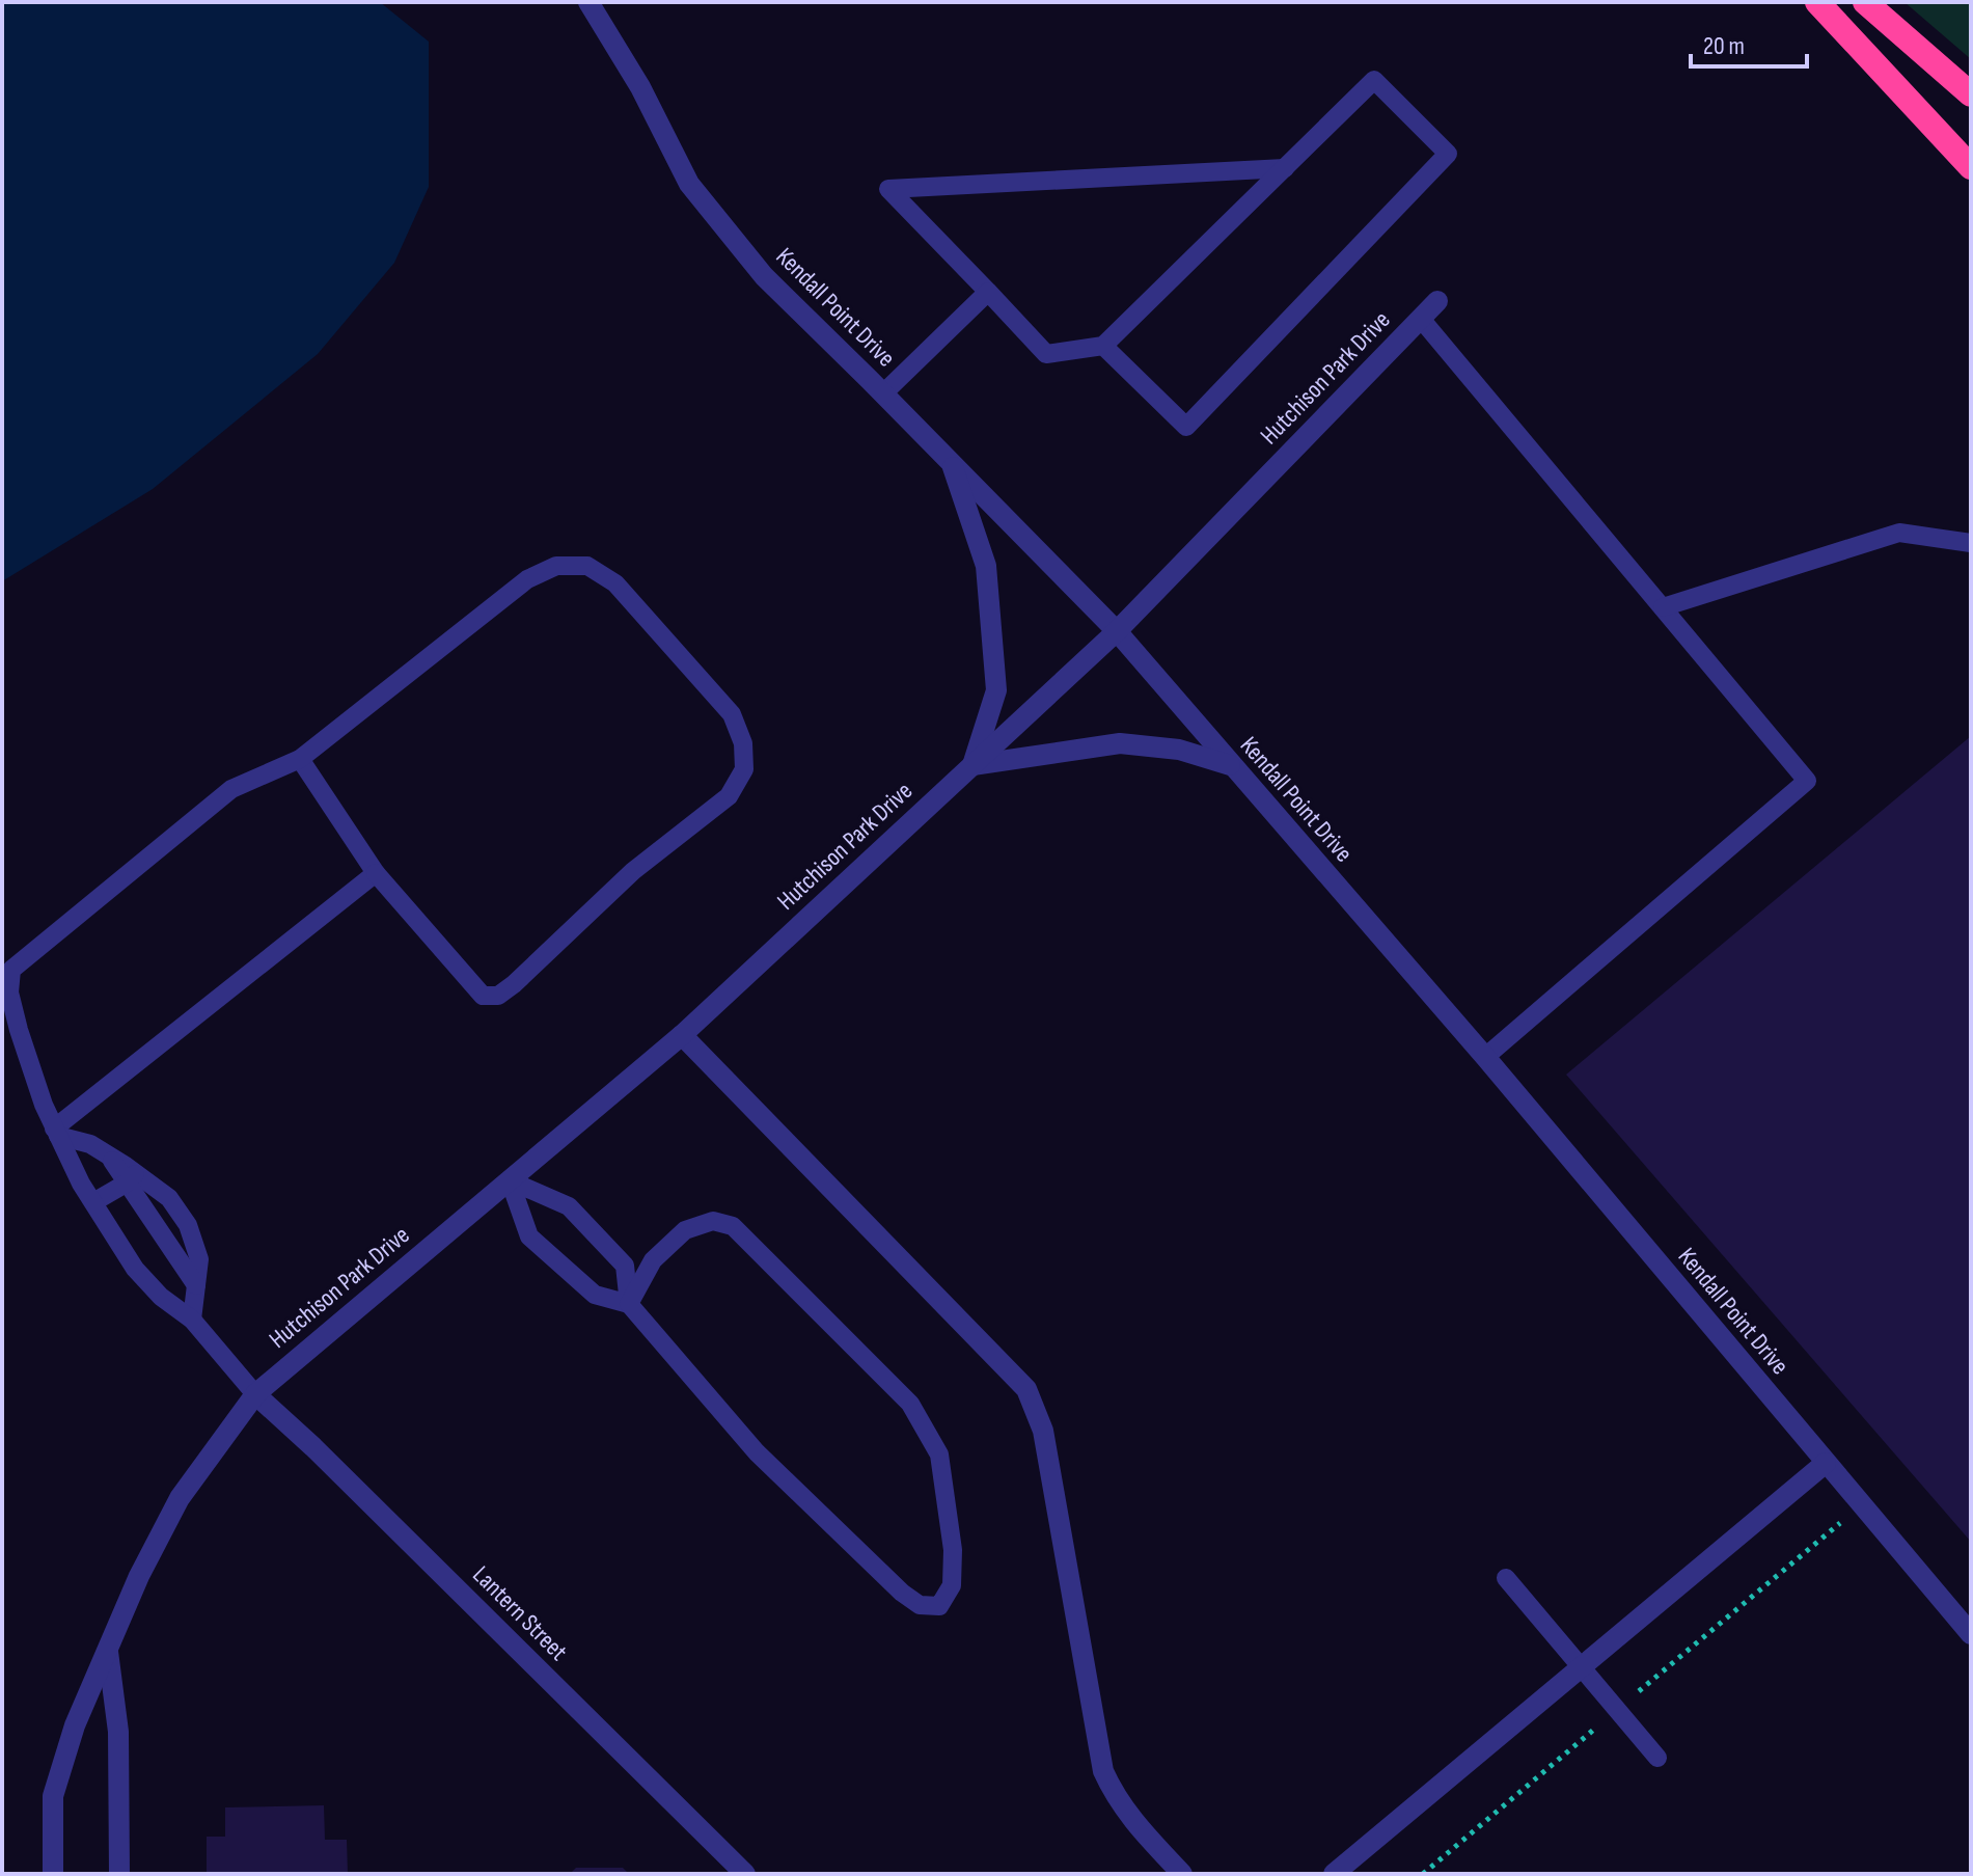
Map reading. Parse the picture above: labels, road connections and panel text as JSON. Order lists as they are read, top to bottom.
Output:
{
  "streets": {
    "street": ["Kendall Point Drive", "Hutchison Park Drive", "Lantern Street"]
  },
  "crossings": [
    ["Kendall Point Drive", "Hutchison Park Drive"],
    ["Hutchison Park Drive", "Lantern Street"]
  ],
  "scale_bar": "20 m"
}
